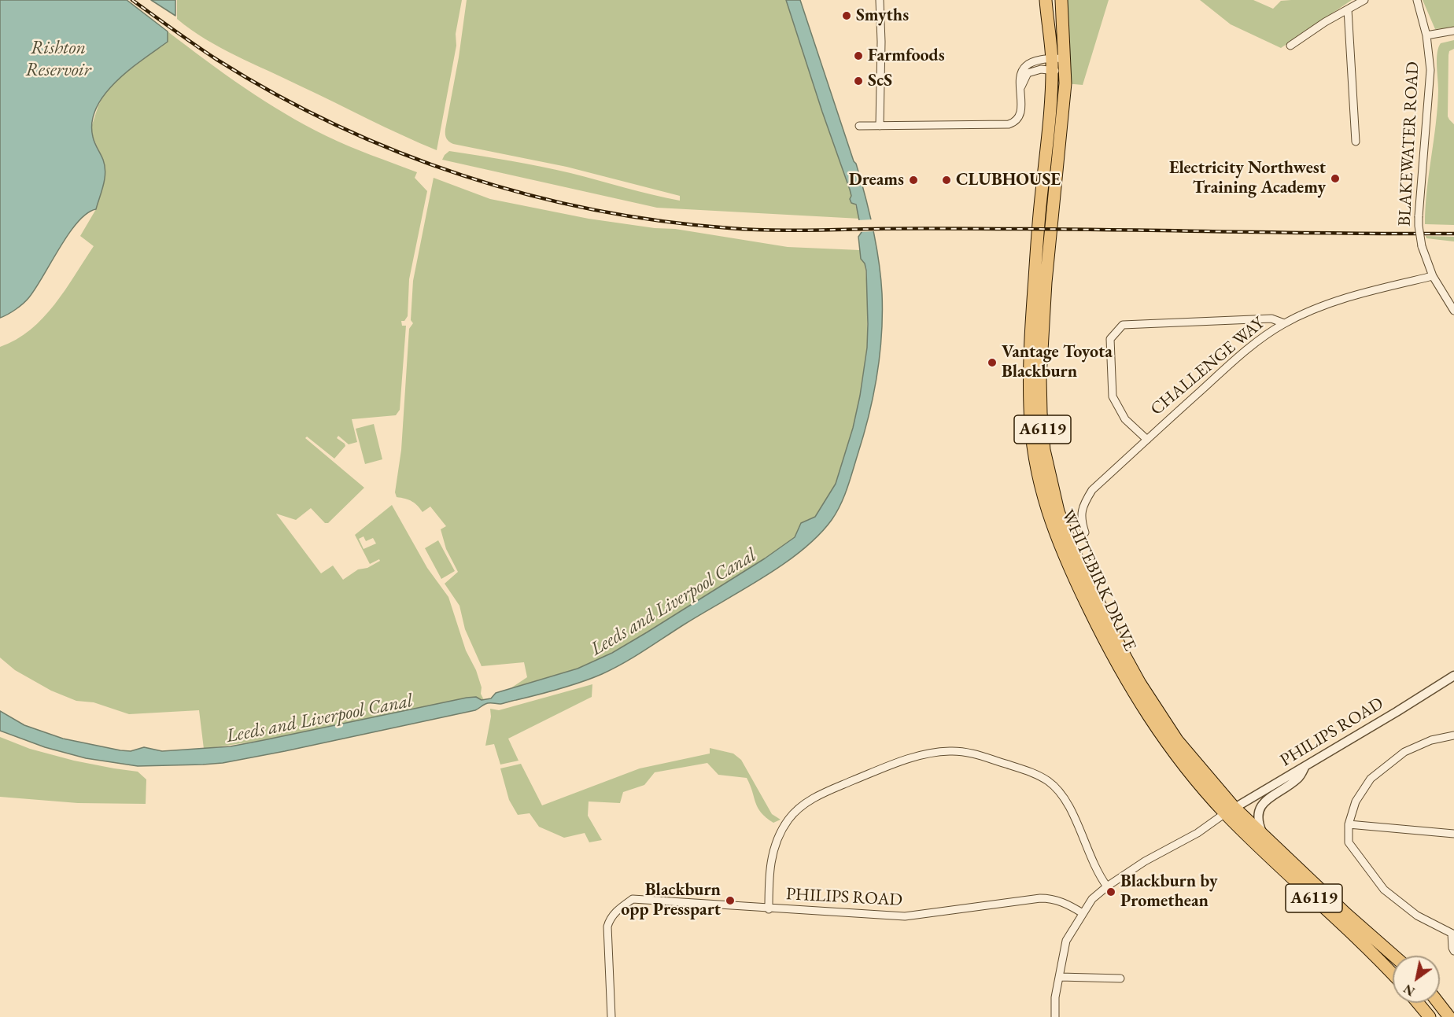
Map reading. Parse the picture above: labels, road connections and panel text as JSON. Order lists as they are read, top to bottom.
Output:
{
  "streets": {
    "highway": ["A6119", "WHITEBIRK DRIVE"],
    "street": ["BLAKEWATER ROAD", "CHALLENGE WAY", "PHILIPS ROAD"]
  },
  "crossings": [
    ["BLAKEWATER ROAD", "CHALLENGE WAY"],
    ["WHITEBIRK DRIVE", "PHILIPS ROAD"]
  ],
  "water": ["Rishton Reservoir", "Leeds and Liverpool Canal"],
  "places": [
    "Smyths",
    "Farmfoods",
    "ScS",
    "Electricity Northwest Training Academy",
    "Dreams",
    "CLUBHOUSE",
    "Vantage Toyota Blackburn",
    "Blackburn by Promethean",
    "Blackburn opp Presspart"
  ],
  "north": "bottom left"
}
